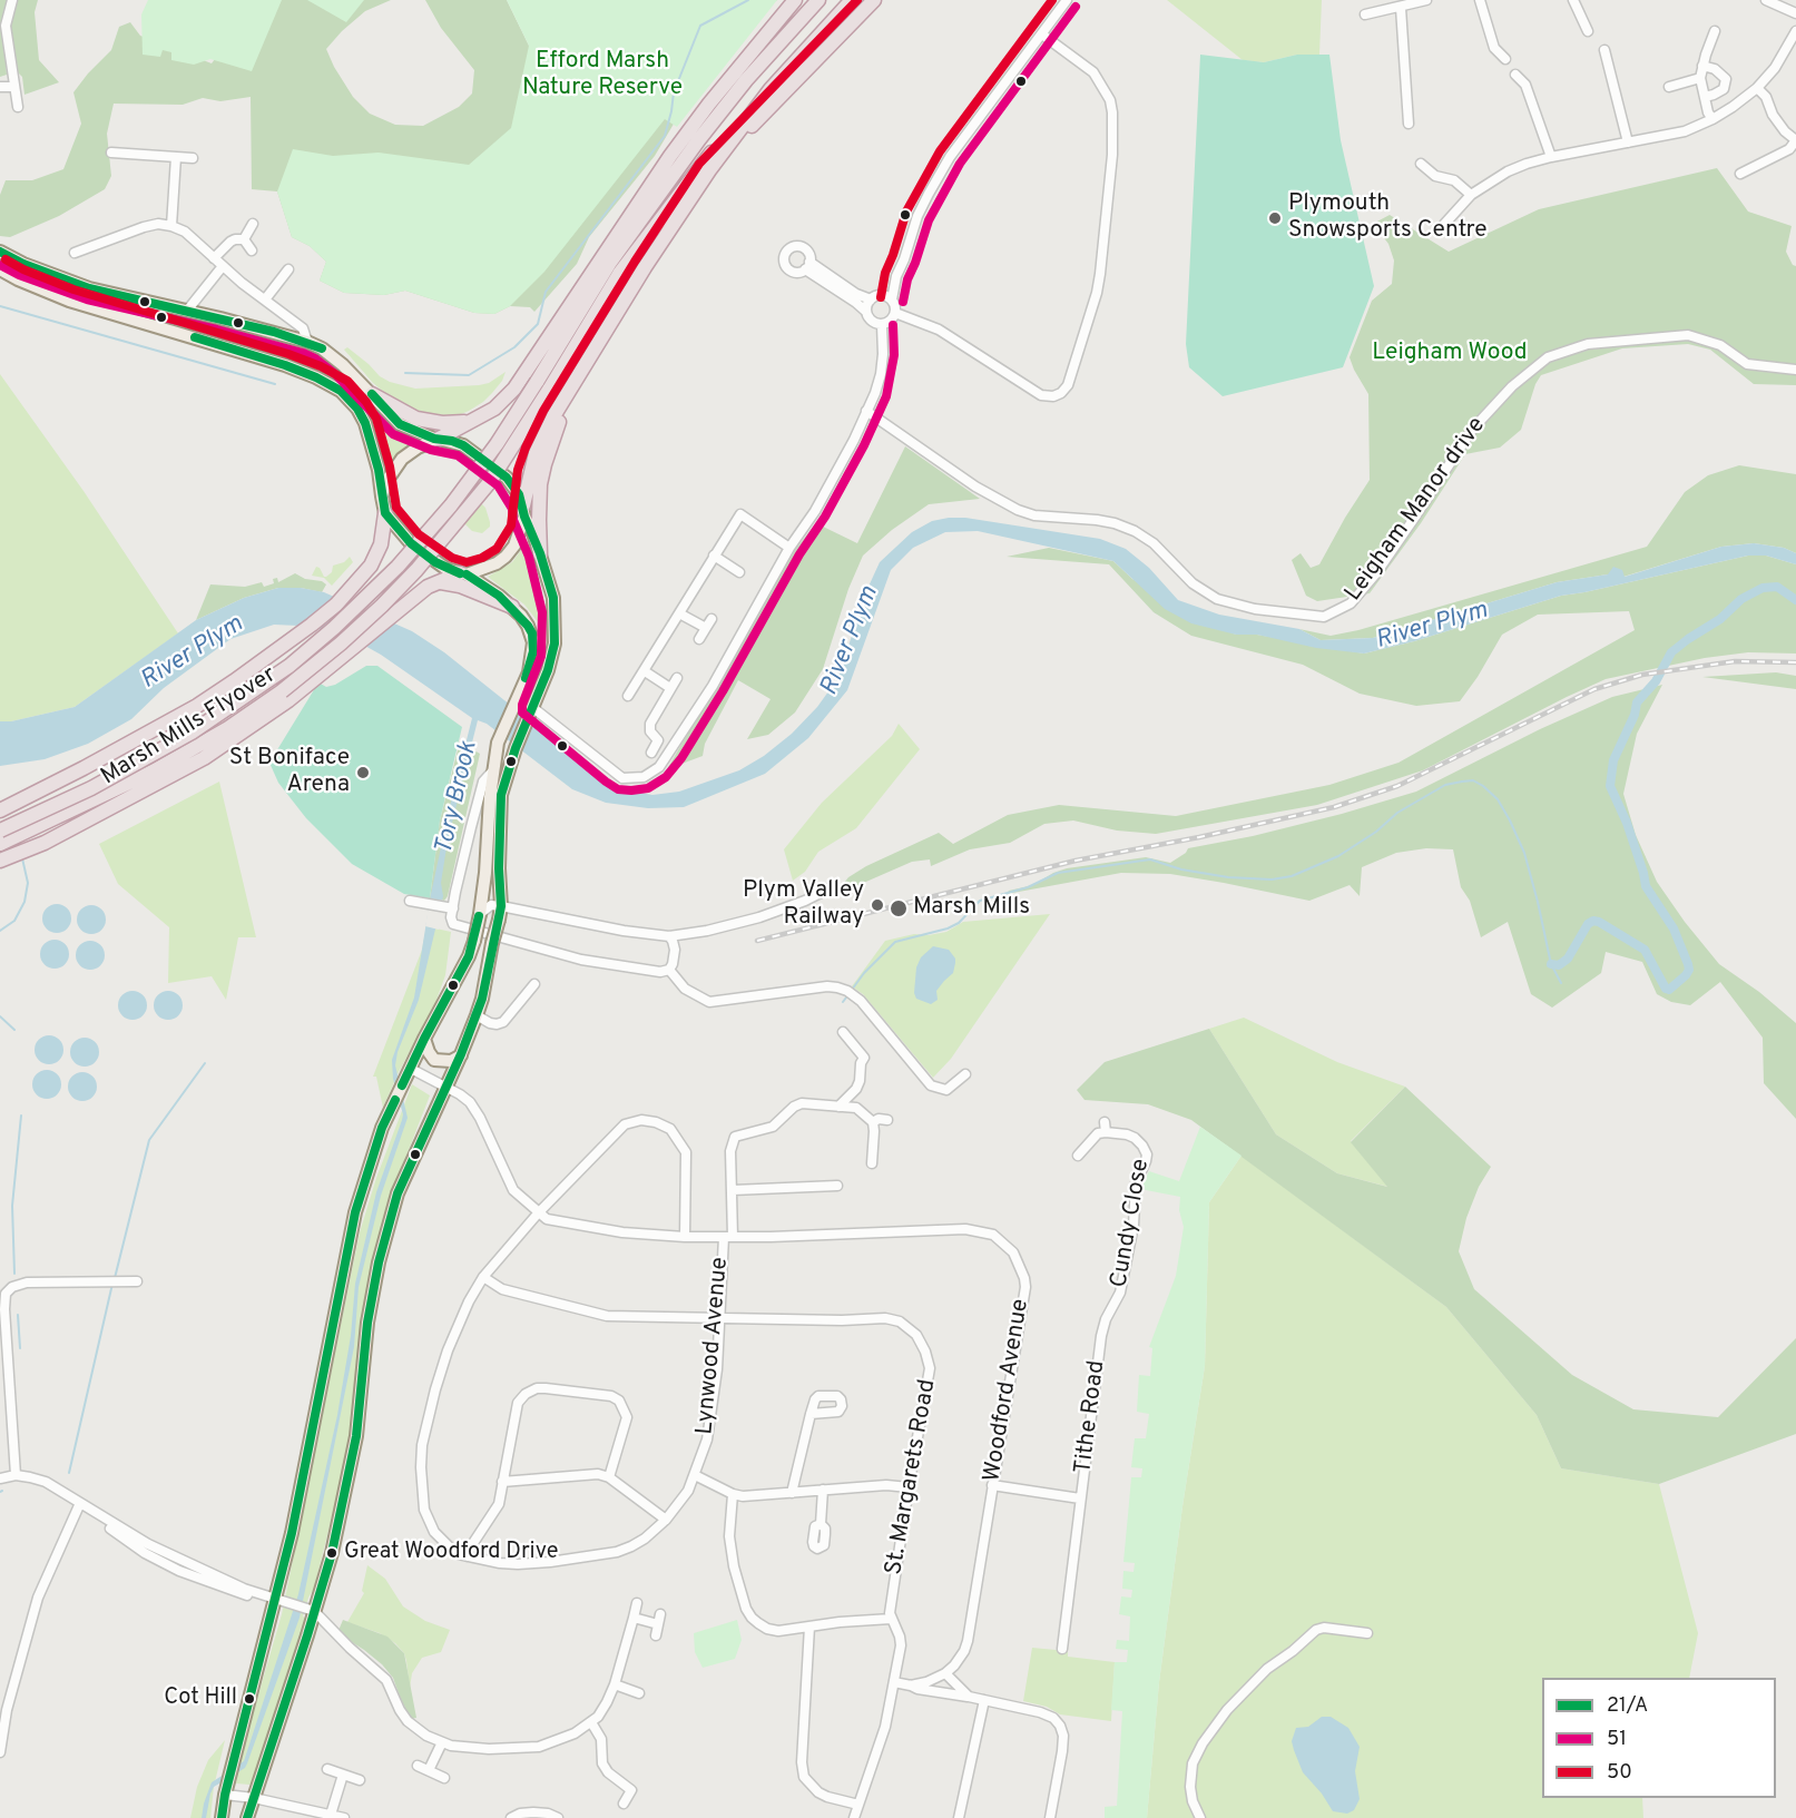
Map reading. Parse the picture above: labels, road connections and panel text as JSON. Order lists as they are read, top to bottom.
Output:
{
  "streets": {
    "highway": ["Marsh Mills Flyover"],
    "street": [
      "Leigham Manor drive",
      "Cundy Close",
      "Lynwood Avenue",
      "Woodford Avenue",
      "Tithe Road",
      "St. Margarets Road"
    ]
  },
  "crossings": [
    ["Cundy Close", "Tithe Road"],
    ["Lynwood Avenue", "Woodford Avenue"],
    ["Lynwood Avenue", "St. Margarets Road"],
    ["Woodford Avenue", "Tithe Road"]
  ],
  "water": ["River Plym", "Tory Brook"],
  "parks": ["Efford Marsh Nature Reserve", "Leigham Wood"],
  "places": [
    "Plymouth Snowsports Centre",
    "St Boniface Arena",
    "Plym Valley Railway",
    "Marsh Mills",
    "Great Woodford Drive",
    "Cot Hill"
  ],
  "lines": ["transit line 50", "transit line 51", "transit line 21/A"],
  "legend": ["21/A", "51", "50"]
}
